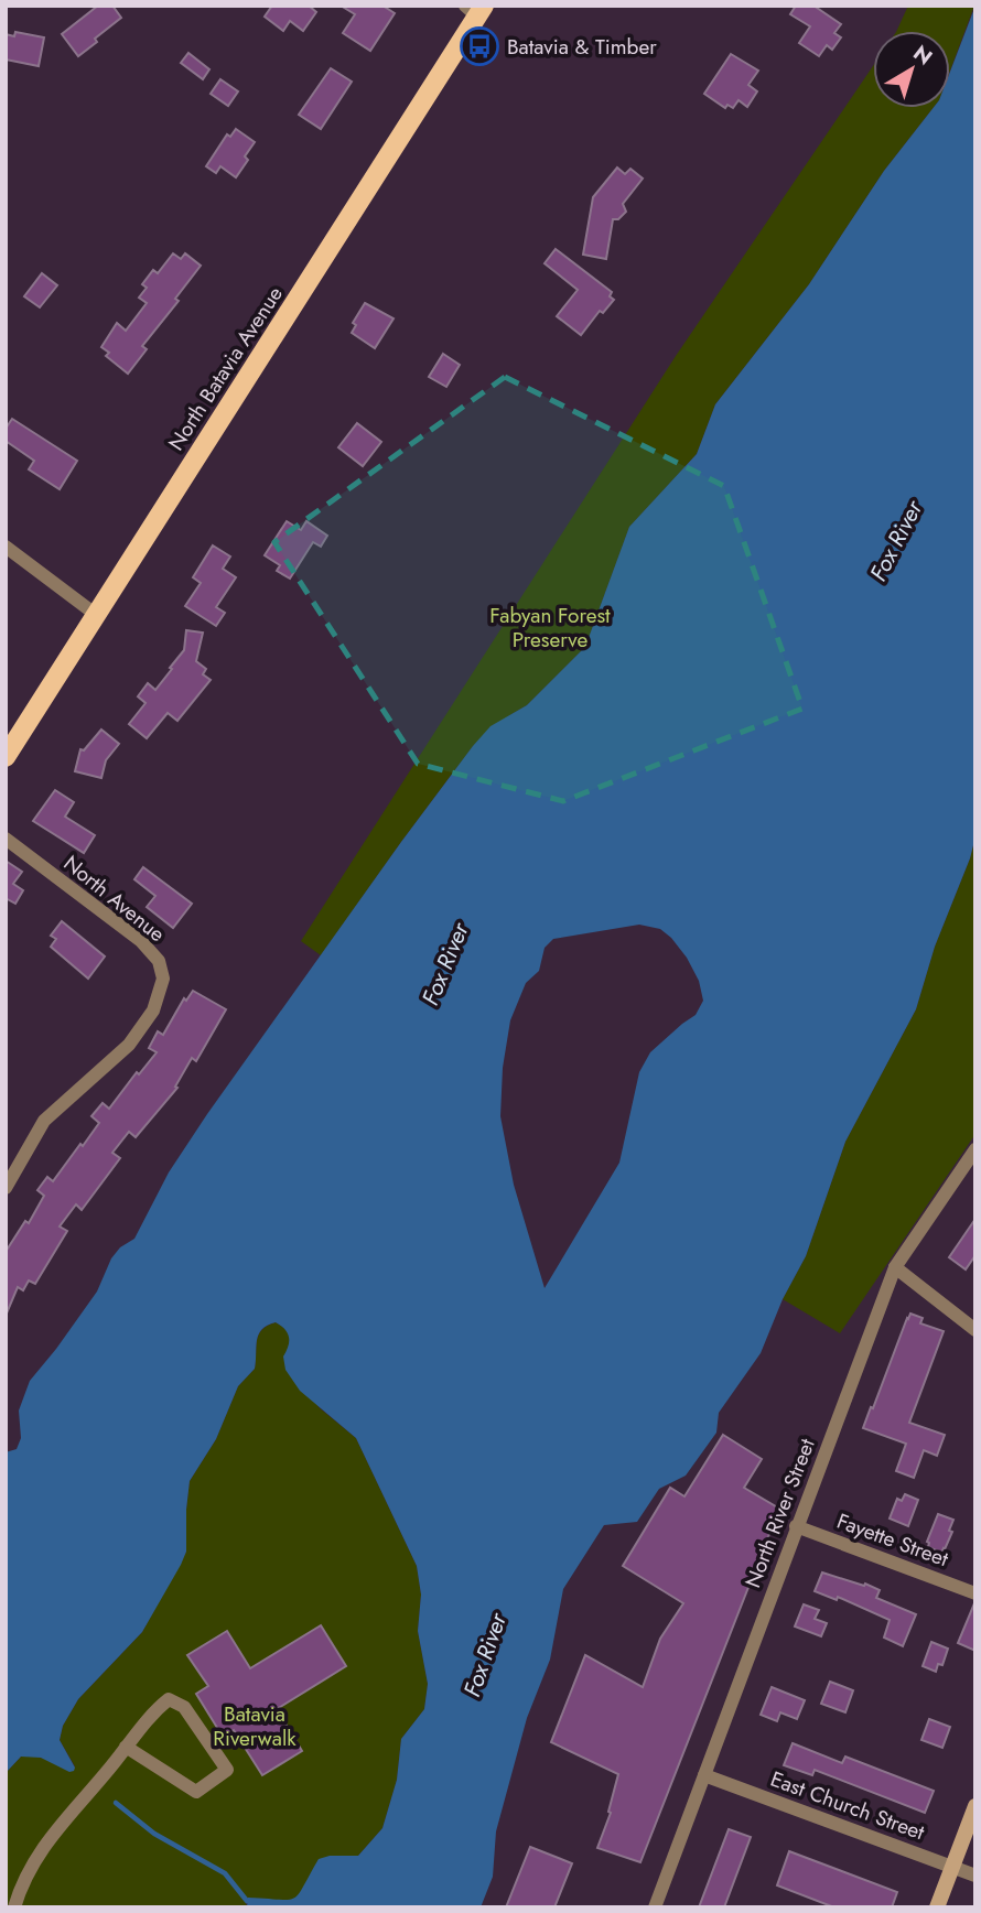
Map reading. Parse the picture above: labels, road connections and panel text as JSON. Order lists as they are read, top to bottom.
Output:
{
  "streets": {
    "main road": ["North Batavia Avenue"],
    "street": [
      "North Avenue",
      "North River Street",
      "Fayette Street",
      "East Church Street"
    ]
  },
  "crossings": [
    ["North River Street", "Fayette Street"],
    ["North River Street", "East Church Street"]
  ],
  "water": ["Fox River"],
  "parks": ["Fabyan Forest Preserve", "Batavia Riverwalk"],
  "places": {
    "bus stop": ["Batavia & Timber"]
  },
  "north": "top right"
}
